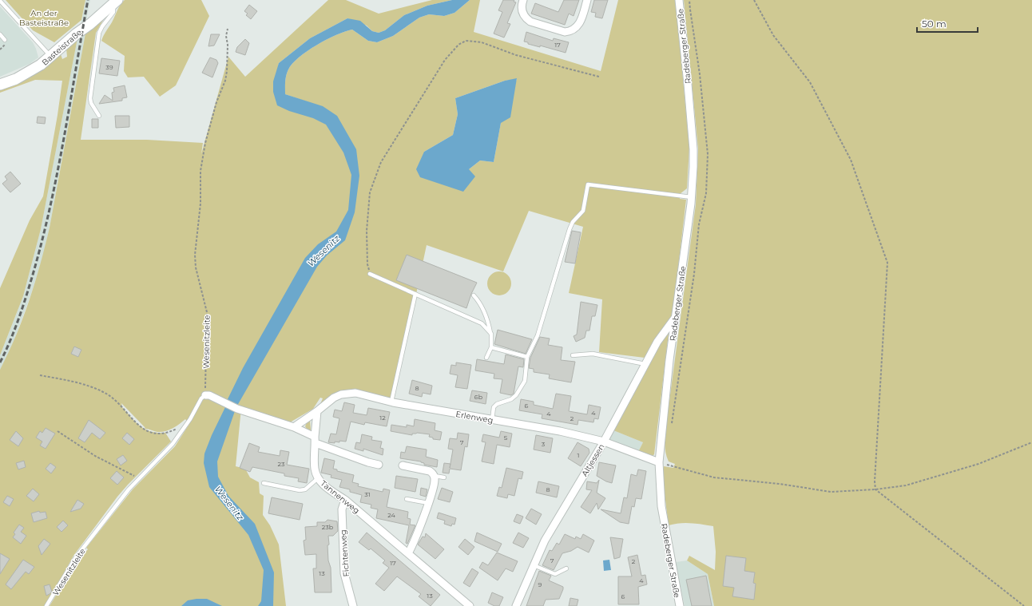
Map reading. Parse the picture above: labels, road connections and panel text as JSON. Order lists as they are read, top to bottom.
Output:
{
  "streets": {
    "main road": ["Basteistraße"],
    "street": [
      "Radeberger Straße",
      "Erlenweg",
      "Altjessen",
      "Tannenweg",
      "Fichtenweg"
    ],
    "lane": ["Wesenitzleite"]
  },
  "crossings": [
    ["Radeberger Straße", "Erlenweg"],
    ["Radeberger Straße", "Altjessen"],
    ["Erlenweg", "Altjessen"],
    ["Tannenweg", "Fichtenweg"]
  ],
  "water": ["Wesenitz"],
  "parks": ["An der Basteistraße"],
  "house_numbers": [
    "17",
    "39",
    "8",
    "6b",
    "6",
    "4",
    "4",
    "12",
    "2",
    "5",
    "7",
    "3",
    "1",
    "23",
    "8",
    "31",
    "24",
    "23b",
    "7",
    "2",
    "17",
    "13",
    "4",
    "9",
    "13",
    "6"
  ],
  "scale_bar": "50 m"
}
